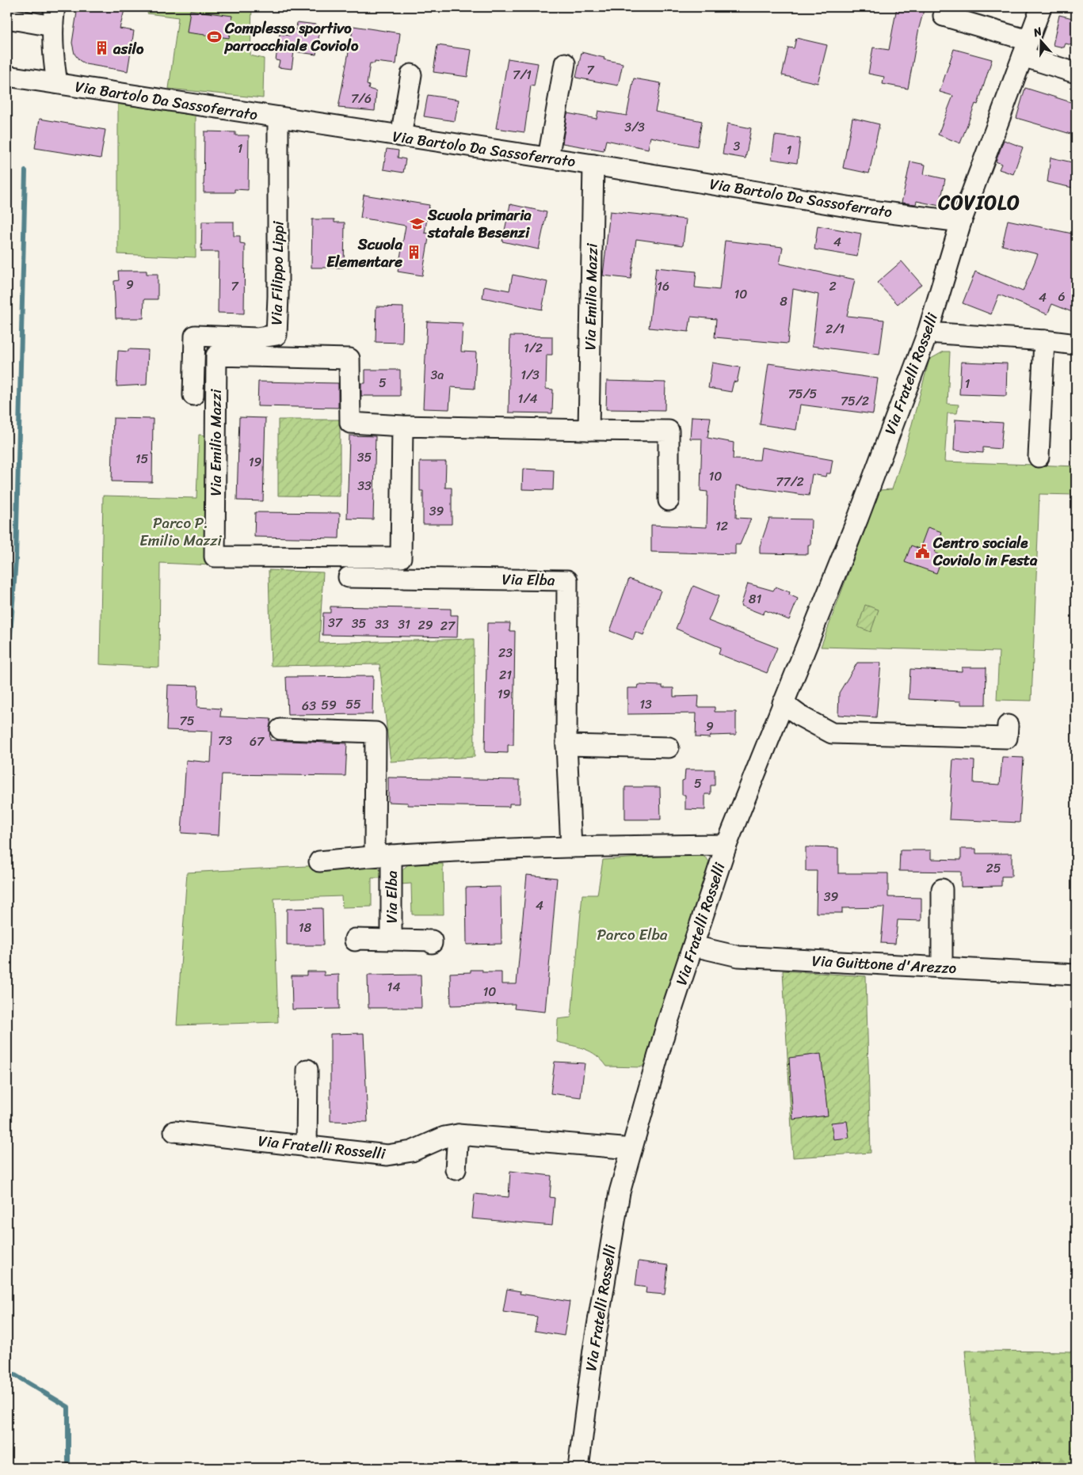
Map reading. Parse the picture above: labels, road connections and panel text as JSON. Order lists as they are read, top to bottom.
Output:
{
  "streets": {
    "street": [
      "Via Bartolo Da Sassoferrato",
      "Via Filippo Lippi",
      "Via Emilio Mazzi",
      "Via Fratelli Rosselli",
      "Via Elba",
      "Via Guittone d'Arezzo"
    ]
  },
  "crossings": [
    ["Via Bartolo Da Sassoferrato", "Via Filippo Lippi"],
    ["Via Bartolo Da Sassoferrato", "Via Emilio Mazzi"],
    ["Via Bartolo Da Sassoferrato", "Via Fratelli Rosselli"],
    ["Via Fratelli Rosselli", "Via Elba"],
    ["Via Fratelli Rosselli", "Via Guittone d'Arezzo"]
  ],
  "districts": ["COVIOLO"],
  "parks": ["Parco P. Emilio Mazzi", "Parco Elba"],
  "places": {
    "sports": ["Complesso sportivo parrocchiale Coviolo"],
    "building": ["asilo", "Scuola Elementare"],
    "school or university": ["Scuola primaria statale Besenzi"],
    "public building": ["Centro sociale Coviolo in Festa"]
  },
  "house_numbers": [
    "7",
    "7/1",
    "7/6",
    "3/3",
    "3",
    "1",
    "1",
    "4",
    "9",
    "7",
    "16",
    "2",
    "10",
    "6",
    "4",
    "8",
    "2/1",
    "1/2",
    "3a",
    "1/3",
    "5",
    "1",
    "75/5",
    "1/4",
    "75/2",
    "35",
    "15",
    "19",
    "10",
    "77/2",
    "33",
    "39",
    "12",
    "81",
    "37",
    "35",
    "33",
    "31",
    "29",
    "27",
    "23",
    "21",
    "19",
    "55",
    "13",
    "59",
    "63",
    "75",
    "9",
    "73",
    "67",
    "5",
    "25",
    "39",
    "4",
    "18",
    "14",
    "10"
  ],
  "north": "top"
}
